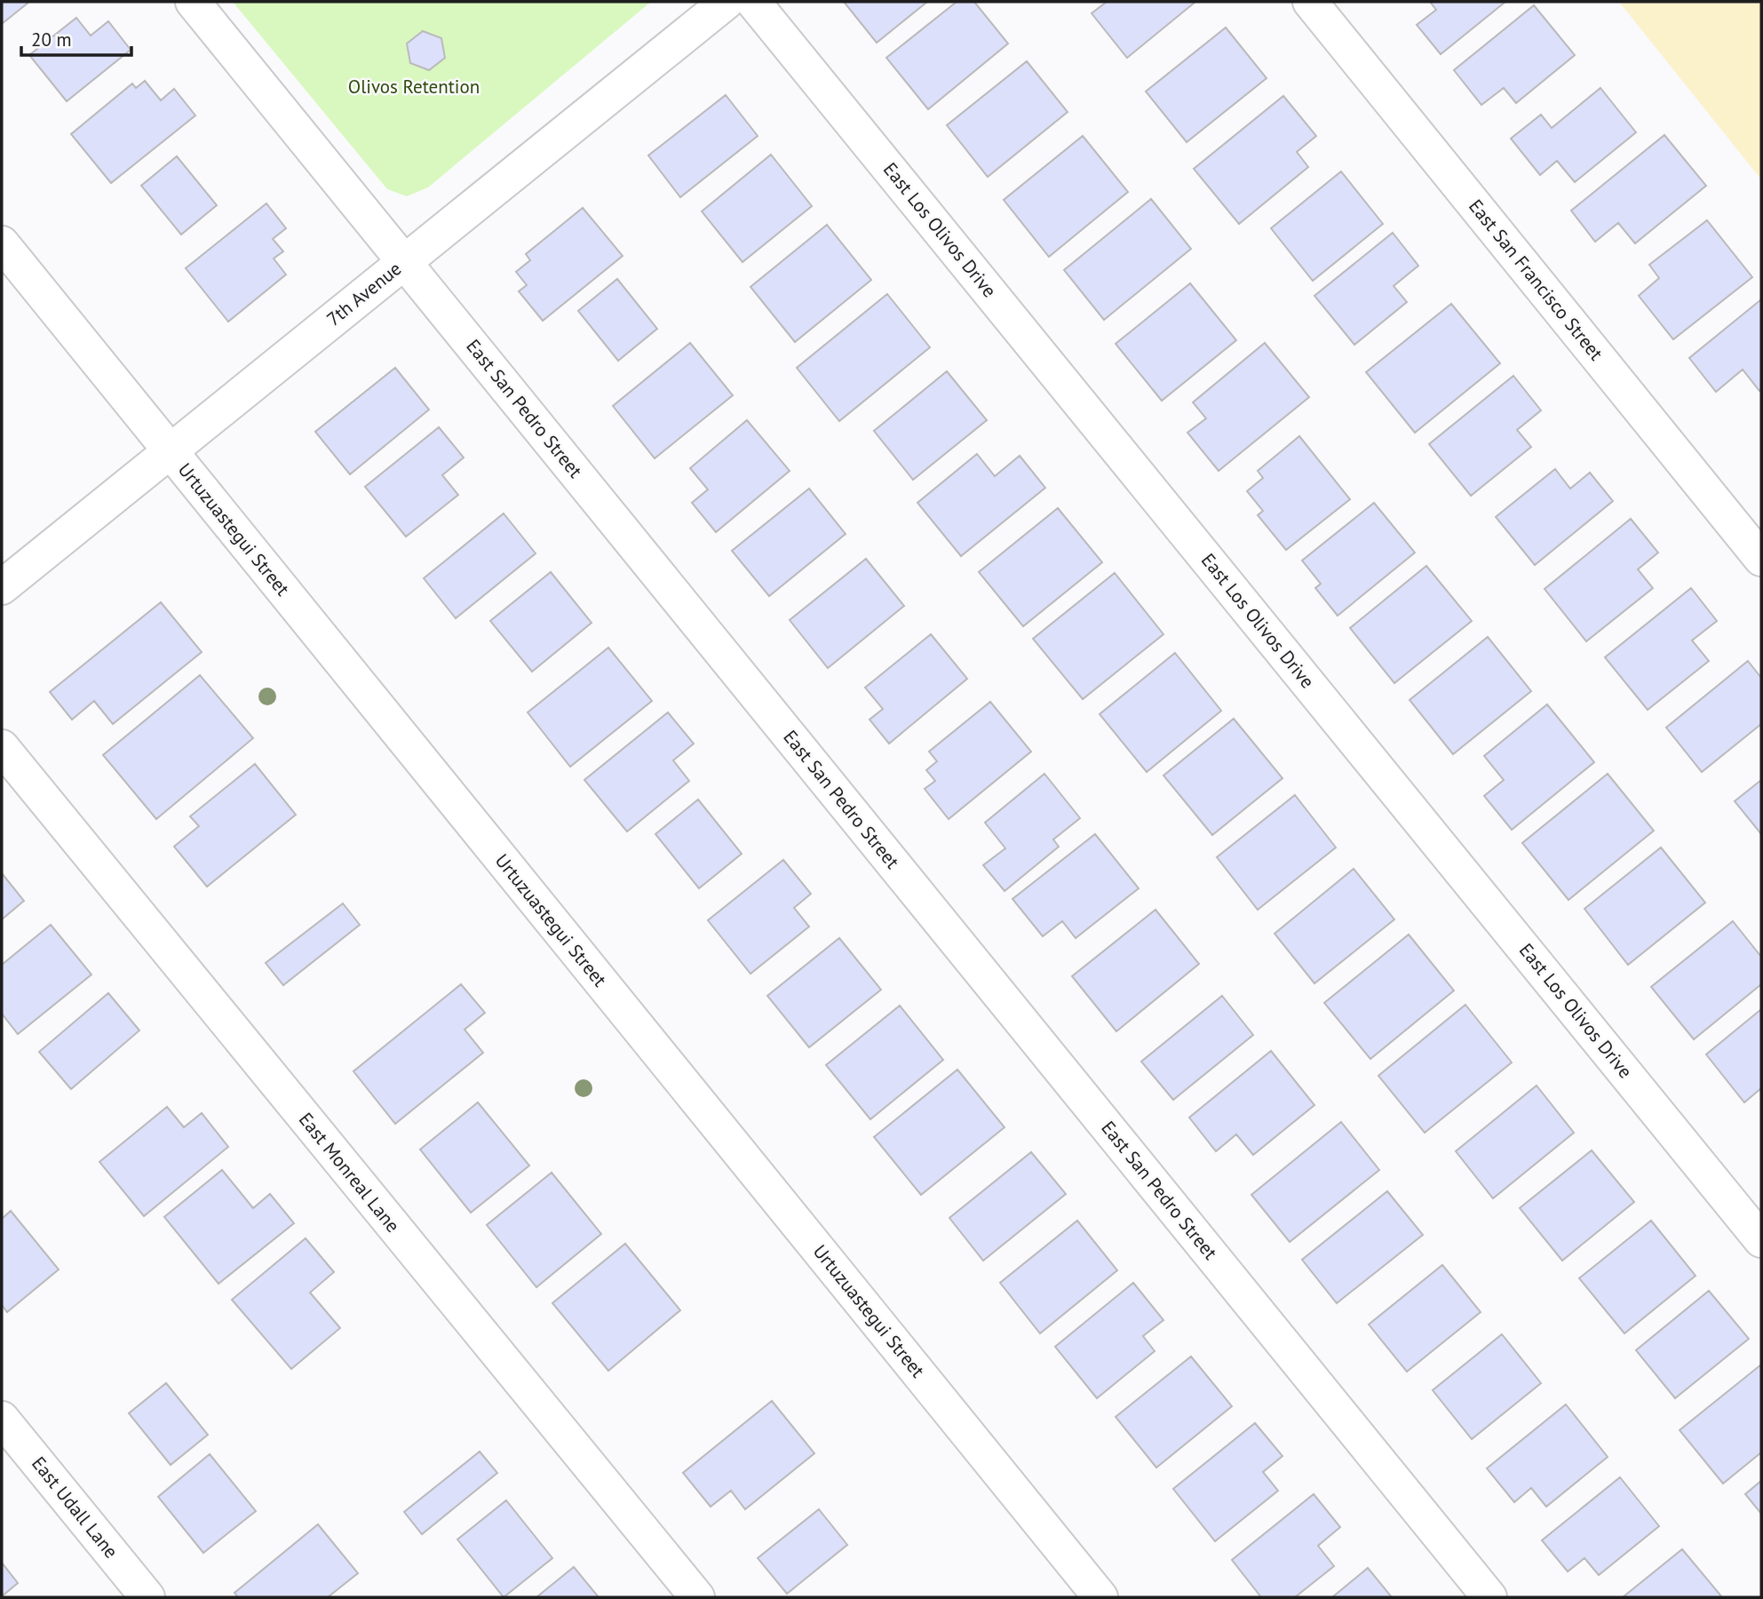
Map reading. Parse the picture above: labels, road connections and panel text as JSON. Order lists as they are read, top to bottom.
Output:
{
  "streets": {
    "street": [
      "East Los Olivos Drive",
      "East San Francisco Street",
      "7th Avenue",
      "East San Pedro Street",
      "Urtuzuastegui Street",
      "East Monreal Lane",
      "East Udall Lane"
    ]
  },
  "crossings": [
    ["7th Avenue", "East San Pedro Street"],
    ["7th Avenue", "Urtuzuastegui Street"]
  ],
  "parks": ["Olivos Retention"],
  "scale_bar": "20 m"
}
